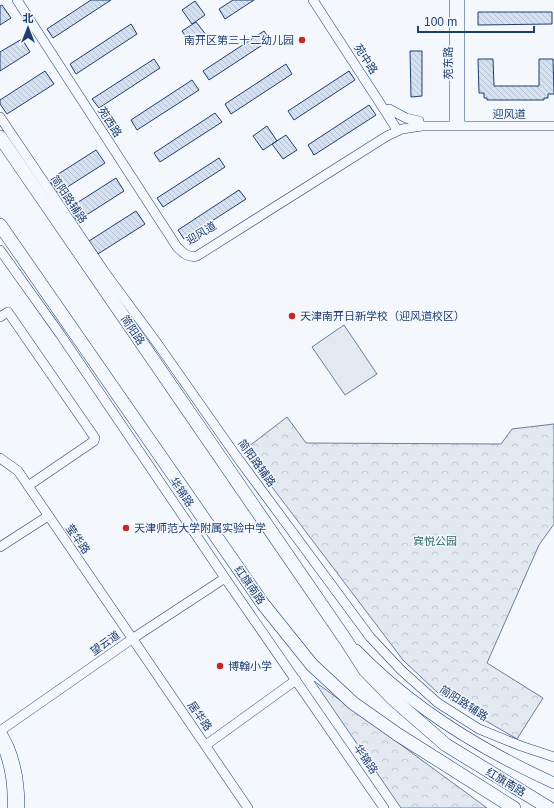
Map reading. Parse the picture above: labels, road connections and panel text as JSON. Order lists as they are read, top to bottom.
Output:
{
  "streets": {
    "highway": ["简阳路", "红旗南路"],
    "street": [
      "苑中路",
      "苑东路",
      "迎风道",
      "苑西路",
      "简阳路辅路",
      "华锦路",
      "莹华路",
      "望云道",
      "居华路"
    ]
  },
  "crossings": [
    ["苑中路", "迎风道"],
    ["苑东路", "迎风道"],
    ["迎风道", "苑西路"],
    ["简阳路", "红旗南路"],
    ["华锦路", "望云道"],
    ["莹华路", "望云道"],
    ["莹华路", "居华路"],
    ["望云道", "居华路"]
  ],
  "parks": ["宾悦公园"],
  "places": [
    "南开区第三十二幼儿园",
    "天津南开日新学校（迎风道校区）",
    "天津师范大学附属实验中学",
    "博翰小学"
  ],
  "scale_bar": "100 m",
  "north": "top"
}
